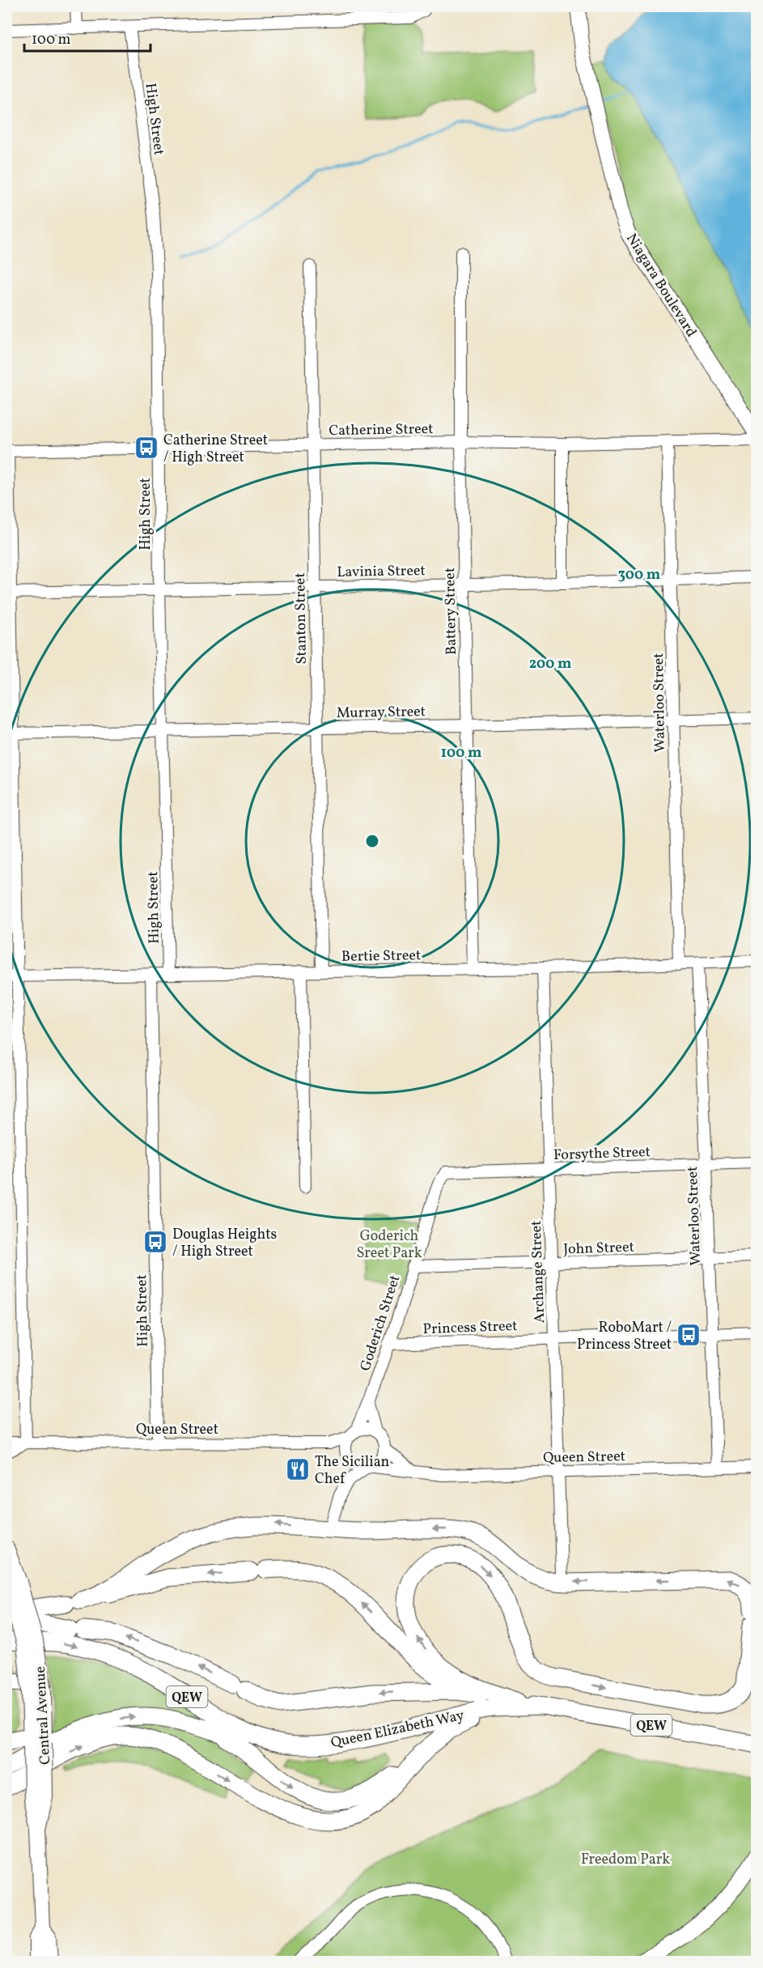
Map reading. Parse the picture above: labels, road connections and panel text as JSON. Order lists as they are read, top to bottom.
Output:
{
  "streets": {
    "highway": ["QEW", "Queen Elizabeth Way"],
    "main road": ["Niagara Boulevard", "Central Avenue"],
    "street": [
      "High Street",
      "Catherine Street",
      "Lavinia Street",
      "Battery Street",
      "Stanton Street",
      "Waterloo Street",
      "Murray Street",
      "Bertie Street",
      "Forsythe Street",
      "John Street",
      "Archange Street",
      "Goderich Street",
      "Princess Street",
      "Queen Street"
    ]
  },
  "crossings": [
    ["High Street", "Catherine Street"],
    ["High Street", "Lavinia Street"],
    ["High Street", "Murray Street"],
    ["High Street", "Bertie Street"],
    ["High Street", "Queen Street"],
    ["Catherine Street", "Battery Street"],
    ["Catherine Street", "Stanton Street"],
    ["Catherine Street", "Waterloo Street"],
    ["Lavinia Street", "Battery Street"],
    ["Lavinia Street", "Stanton Street"],
    ["Lavinia Street", "Waterloo Street"],
    ["Battery Street", "Murray Street"],
    ["Battery Street", "Bertie Street"],
    ["Stanton Street", "Murray Street"],
    ["Stanton Street", "Bertie Street"],
    ["Waterloo Street", "Murray Street"],
    ["Waterloo Street", "Bertie Street"],
    ["Waterloo Street", "Forsythe Street"],
    ["Waterloo Street", "John Street"],
    ["Waterloo Street", "Princess Street"],
    ["Waterloo Street", "Queen Street"],
    ["Bertie Street", "Archange Street"],
    ["Forsythe Street", "Archange Street"],
    ["Forsythe Street", "Goderich Street"],
    ["John Street", "Archange Street"],
    ["John Street", "Goderich Street"],
    ["Archange Street", "Princess Street"],
    ["Archange Street", "Queen Street"],
    ["Goderich Street", "Princess Street"],
    ["Goderich Street", "Queen Street"],
    ["QEW", "Queen Elizabeth Way"]
  ],
  "parks": ["Goderich Sreet Park", "Freedom Park"],
  "places": {
    "bus stop": ["Catherine Street / High Street", "Douglas Heights / High Street", "RoboMart / Princess Street"],
    "restaurant": ["The Sicilian Chef"]
  },
  "scale_bar": "100 m",
  "rings": ["300 m", "200 m", "100 m"]
}
